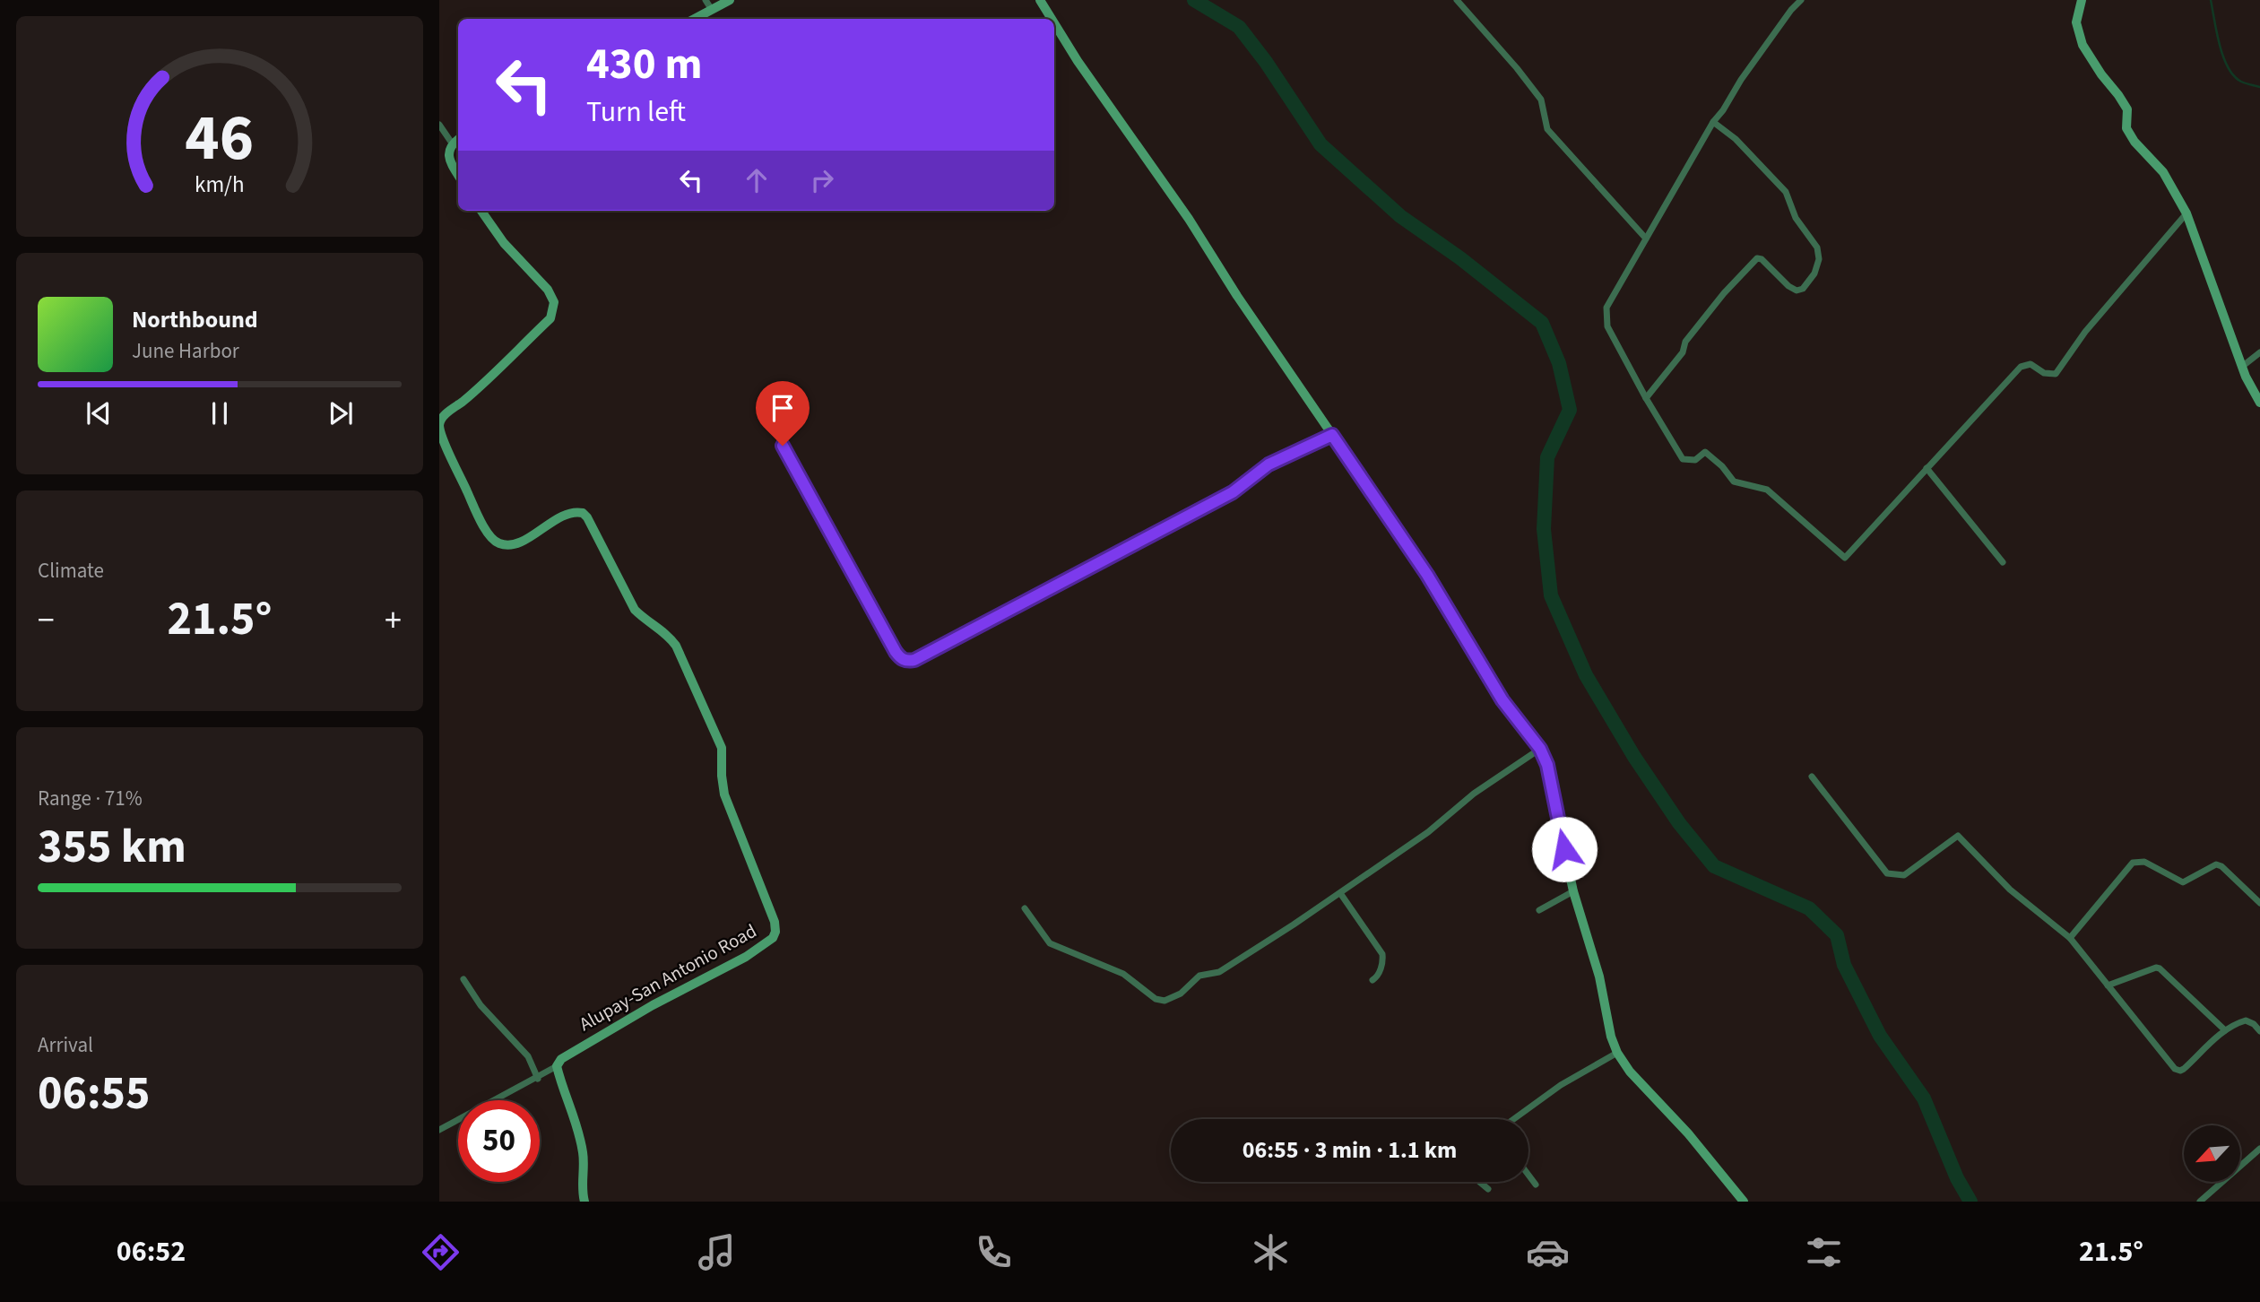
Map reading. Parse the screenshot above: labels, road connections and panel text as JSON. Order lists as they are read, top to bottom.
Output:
{
  "streets": {
    "main road": ["Alupay-San Antonio Road"]
  },
  "north": "bottom left",
  "page": {
    "turn": ["430 m", "Turn left"],
    "song": ["Northbound", "June Harbor"],
    "tile": [
      "Climate",
      ["Range · 71%", "355 km"],
      ["Arrival", "06:55"]
    ],
    "heat": ["−", "21.5°", "+"],
    "limit": "50",
    "trip": "06:55 · 3 min · 1.1 km",
    "tabs": ["06:52", "21.5°"],
    "gauge": ["46", "km/h"]
  }
}
